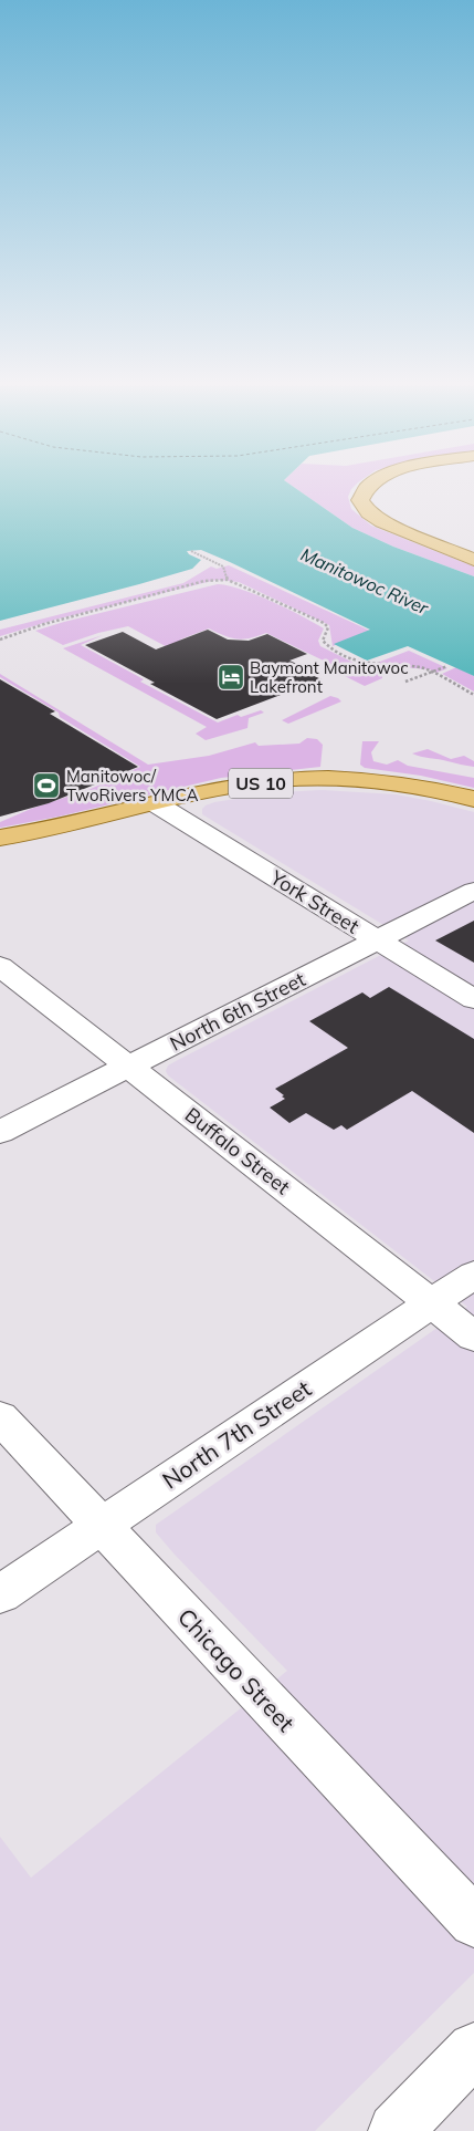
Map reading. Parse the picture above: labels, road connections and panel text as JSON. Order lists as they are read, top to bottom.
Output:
{
  "streets": {
    "main road": ["US 10"],
    "street": [
      "York Street",
      "North 6th Street",
      "Buffalo Street",
      "North 7th Street",
      "Chicago Street"
    ]
  },
  "crossings": [
    ["US 10", "York Street"],
    ["York Street", "North 6th Street"],
    ["North 6th Street", "Buffalo Street"],
    ["Buffalo Street", "North 7th Street"],
    ["North 7th Street", "Chicago Street"]
  ],
  "water": ["Manitowoc River"],
  "places": {
    "hotel": ["Baymont Manitowoc Lakefront"],
    "sports": ["Manitowoc/ TwoRivers YMCA"]
  }
}
